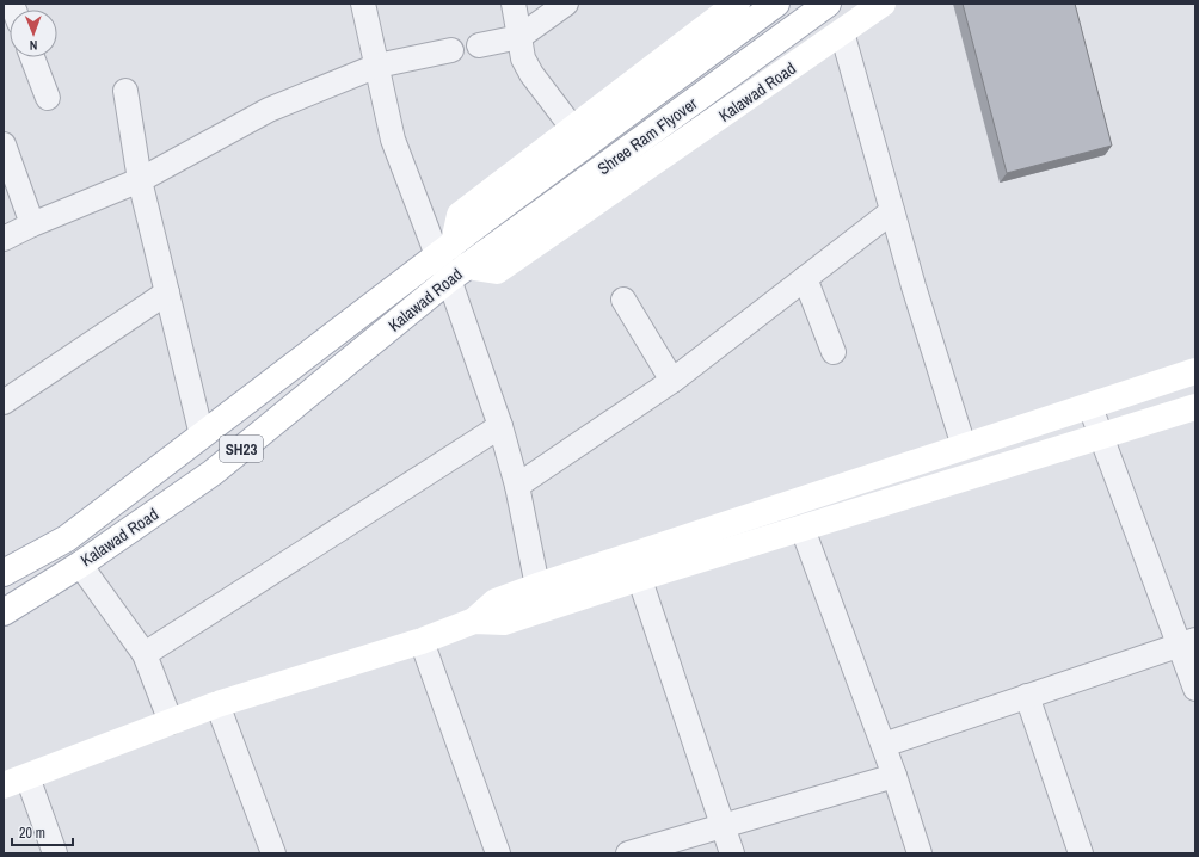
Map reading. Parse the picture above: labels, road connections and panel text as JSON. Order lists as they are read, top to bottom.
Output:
{
  "streets": {
    "street": ["Kalawad Road", "Shree Ram Flyover", "SH23"]
  },
  "crossings": [
    ["Kalawad Road", "Shree Ram Flyover"]
  ],
  "scale_bar": "20 m",
  "north": "bottom"
}
